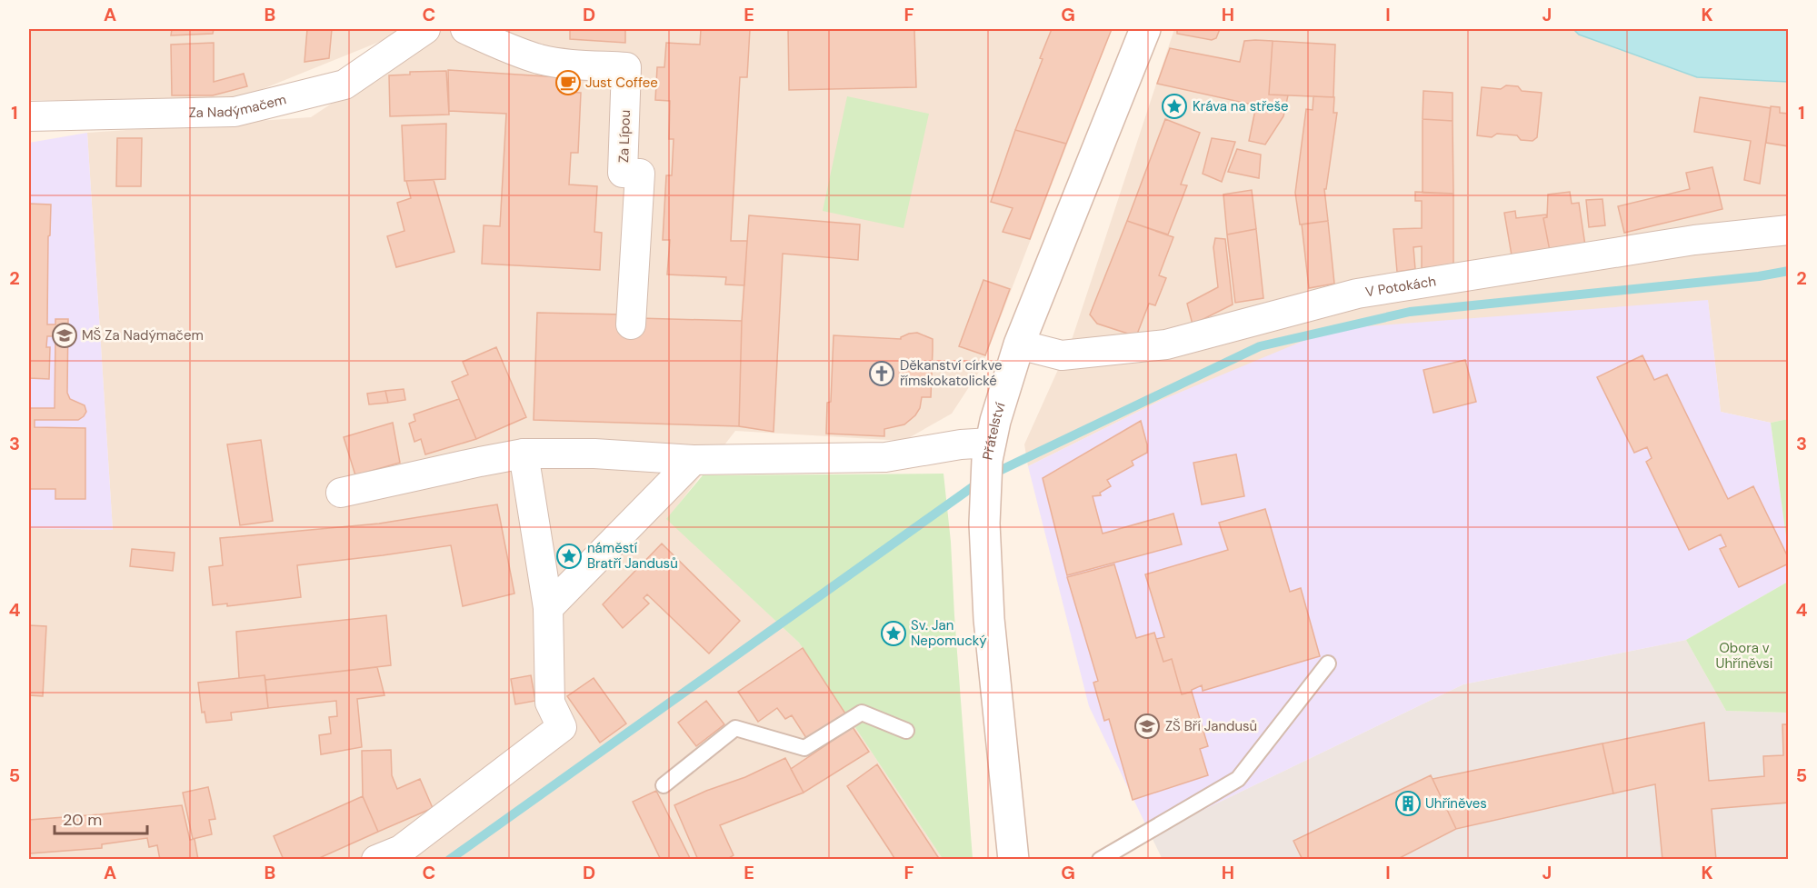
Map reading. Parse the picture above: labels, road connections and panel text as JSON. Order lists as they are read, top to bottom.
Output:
{
  "streets": {
    "main road": ["Přátelství"],
    "street": ["Za Nadýmačem", "Za Lípou", "V Potokách"]
  },
  "crossings": [
    ["V Potokách", "Přátelství"]
  ],
  "parks": ["Obora v Uhříněvsi"],
  "places": {
    "cafe": ["Just Coffee"],
    "place": ["Kráva na střeše", "náměstí Bratří Jandusů", "Sv. Jan Nepomucký"],
    "school or university": ["MŠ Za Nadýmačem", "ZŠ Bří Jandusů"],
    "church": ["Děkanství církve římskokatolické"],
    "building": ["Uhříněves"]
  },
  "scale_bar": "20 m",
  "grid": {
    "columns": [
      "A",
      "B",
      "C",
      "D",
      "E",
      "F",
      "G",
      "H",
      "I",
      "J",
      "K"
    ],
    "rows": [
      "1",
      "2",
      "3",
      "4",
      "5"
    ]
  }
}
